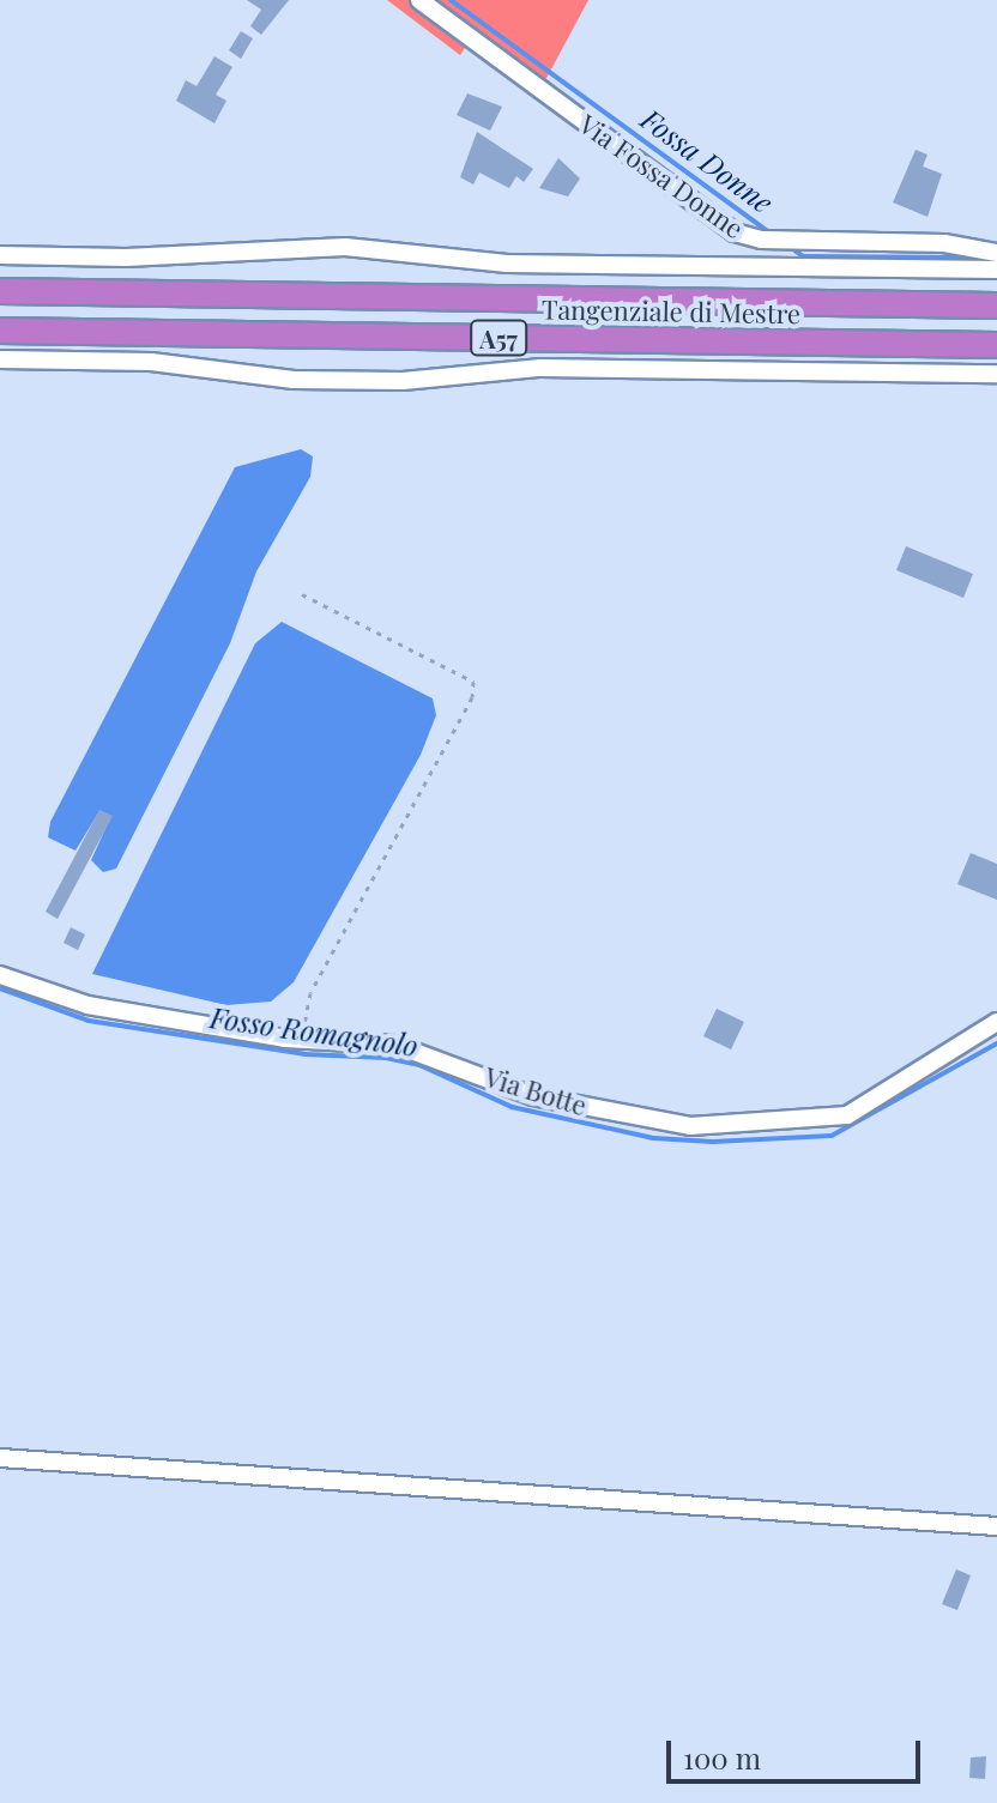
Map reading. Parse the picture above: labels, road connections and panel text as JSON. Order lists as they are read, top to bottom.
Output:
{
  "streets": {
    "highway": ["Tangenziale di Mestre", "A57"],
    "street": ["Via Fossa Donne", "Via Botte"]
  },
  "water": ["Fossa Donne", "Fosso Romagnolo"],
  "scale_bar": "100 m"
}
